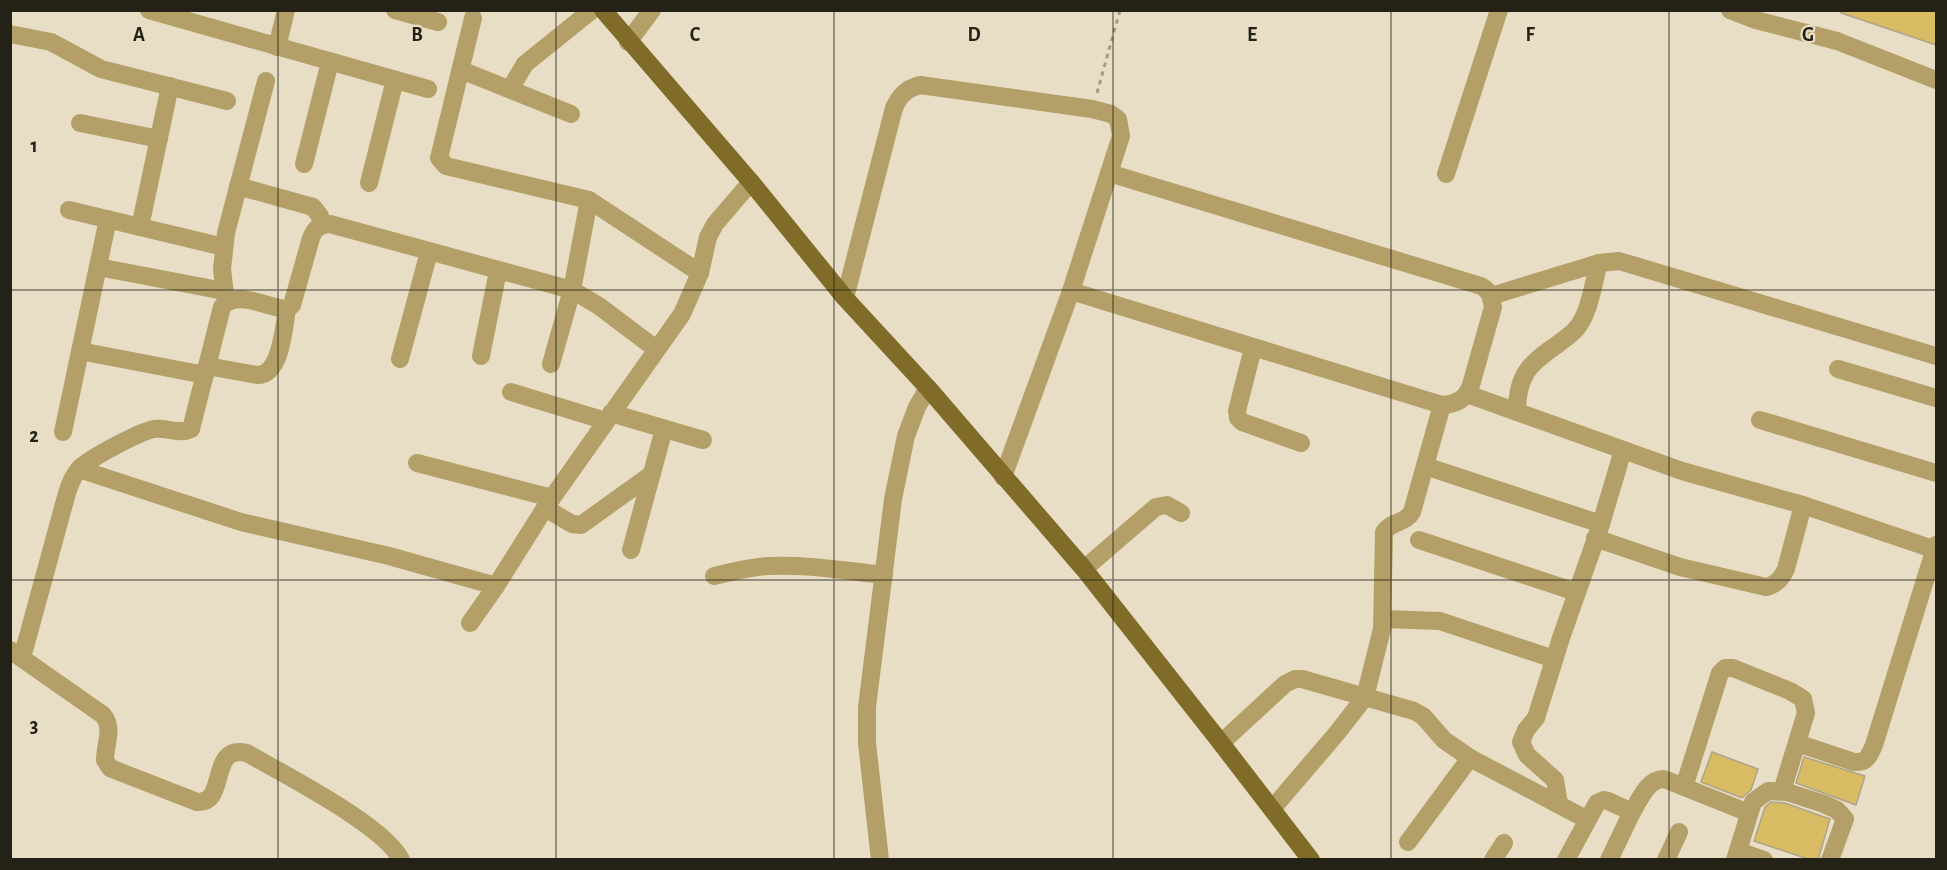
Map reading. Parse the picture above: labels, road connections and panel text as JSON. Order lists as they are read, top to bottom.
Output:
{
  "grid": {
    "columns": [
      "A",
      "B",
      "C",
      "D",
      "E",
      "F",
      "G"
    ],
    "rows": ["1", "2", "3"]
  }
}
